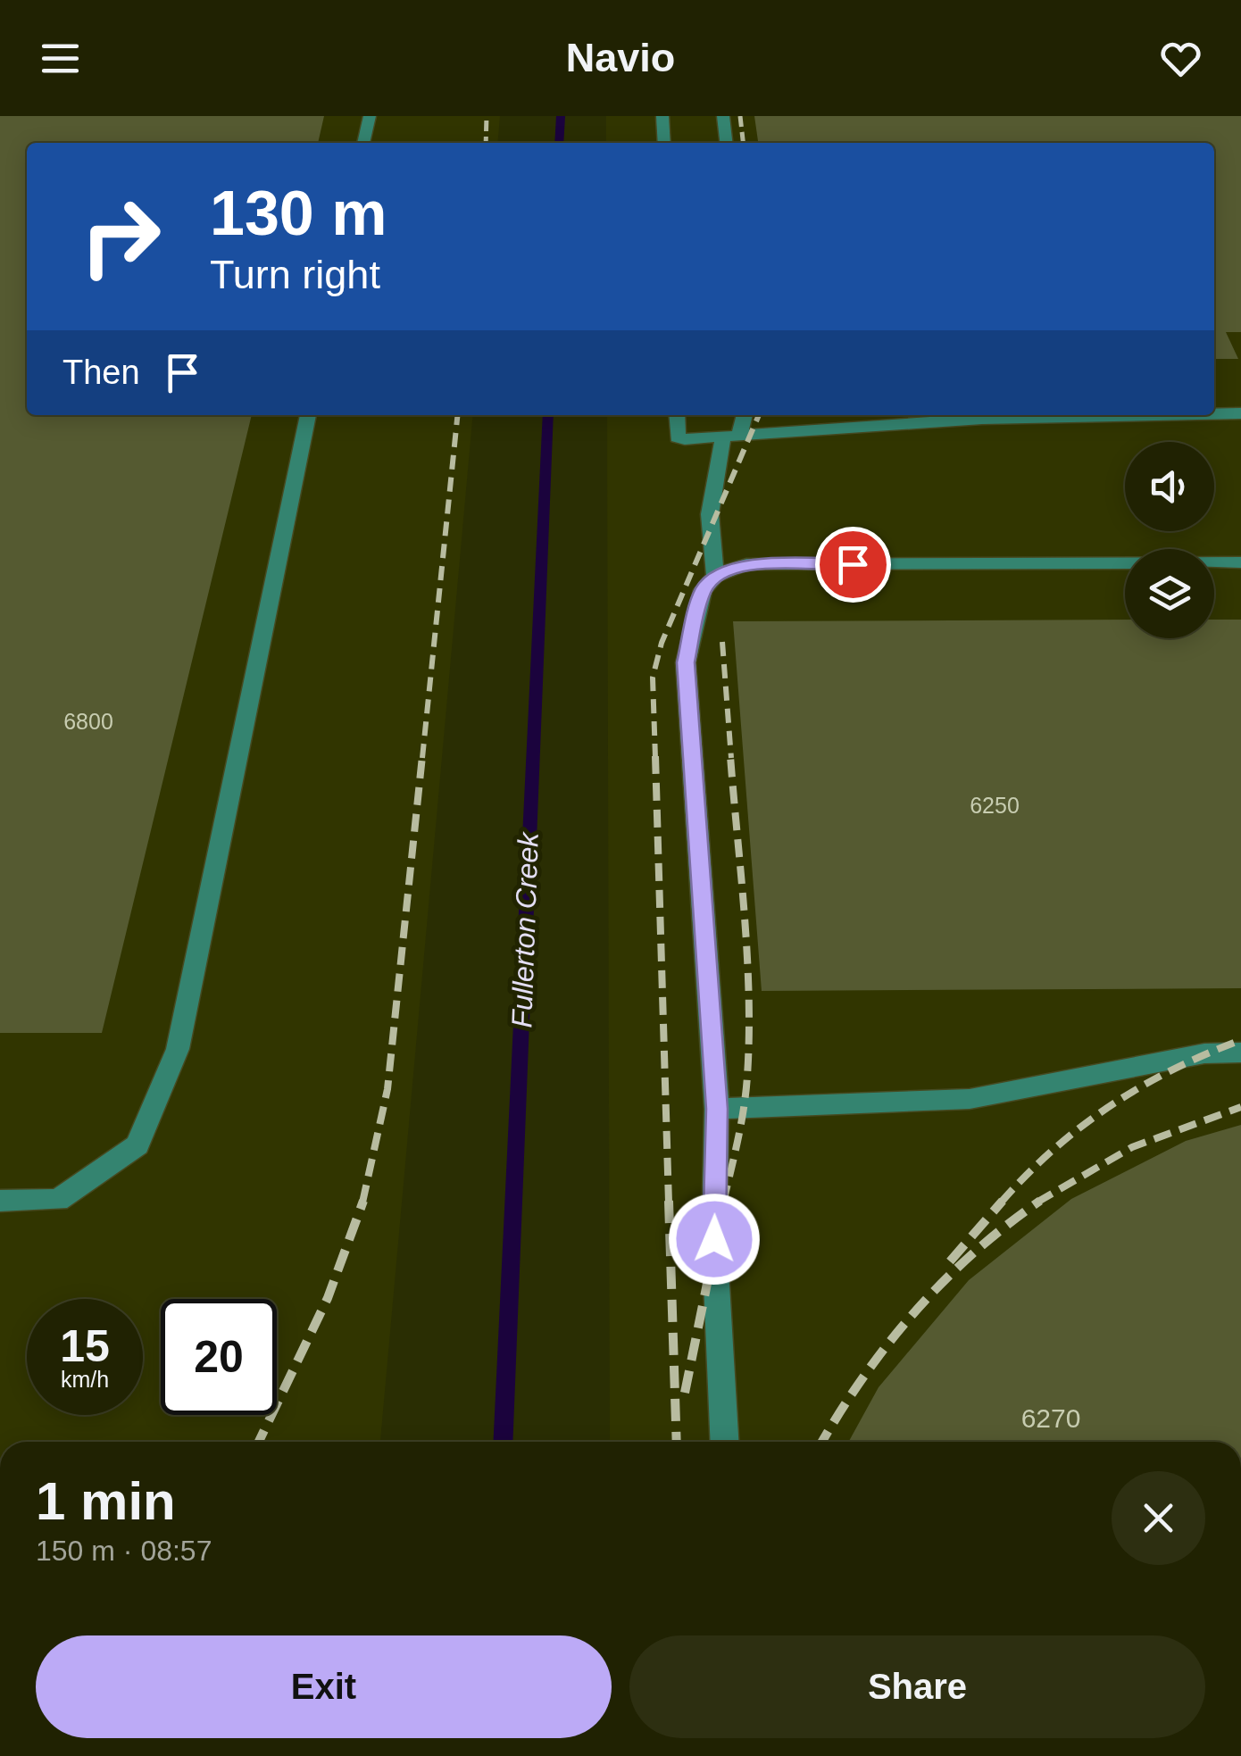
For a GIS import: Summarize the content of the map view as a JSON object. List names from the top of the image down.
{
  "water": ["Fullerton Creek"],
  "house_numbers": ["6800", "6250", "6270"],
  "page": {
    "header": "Navio",
    "turn": ["130 m", "Turn right"],
    "then": "Then",
    "speed": "15 km/h",
    "limit": "20",
    "heading": ["1 min", "150 m · 08:57"],
    "buttons": ["Exit", "Share"]
  }
}
